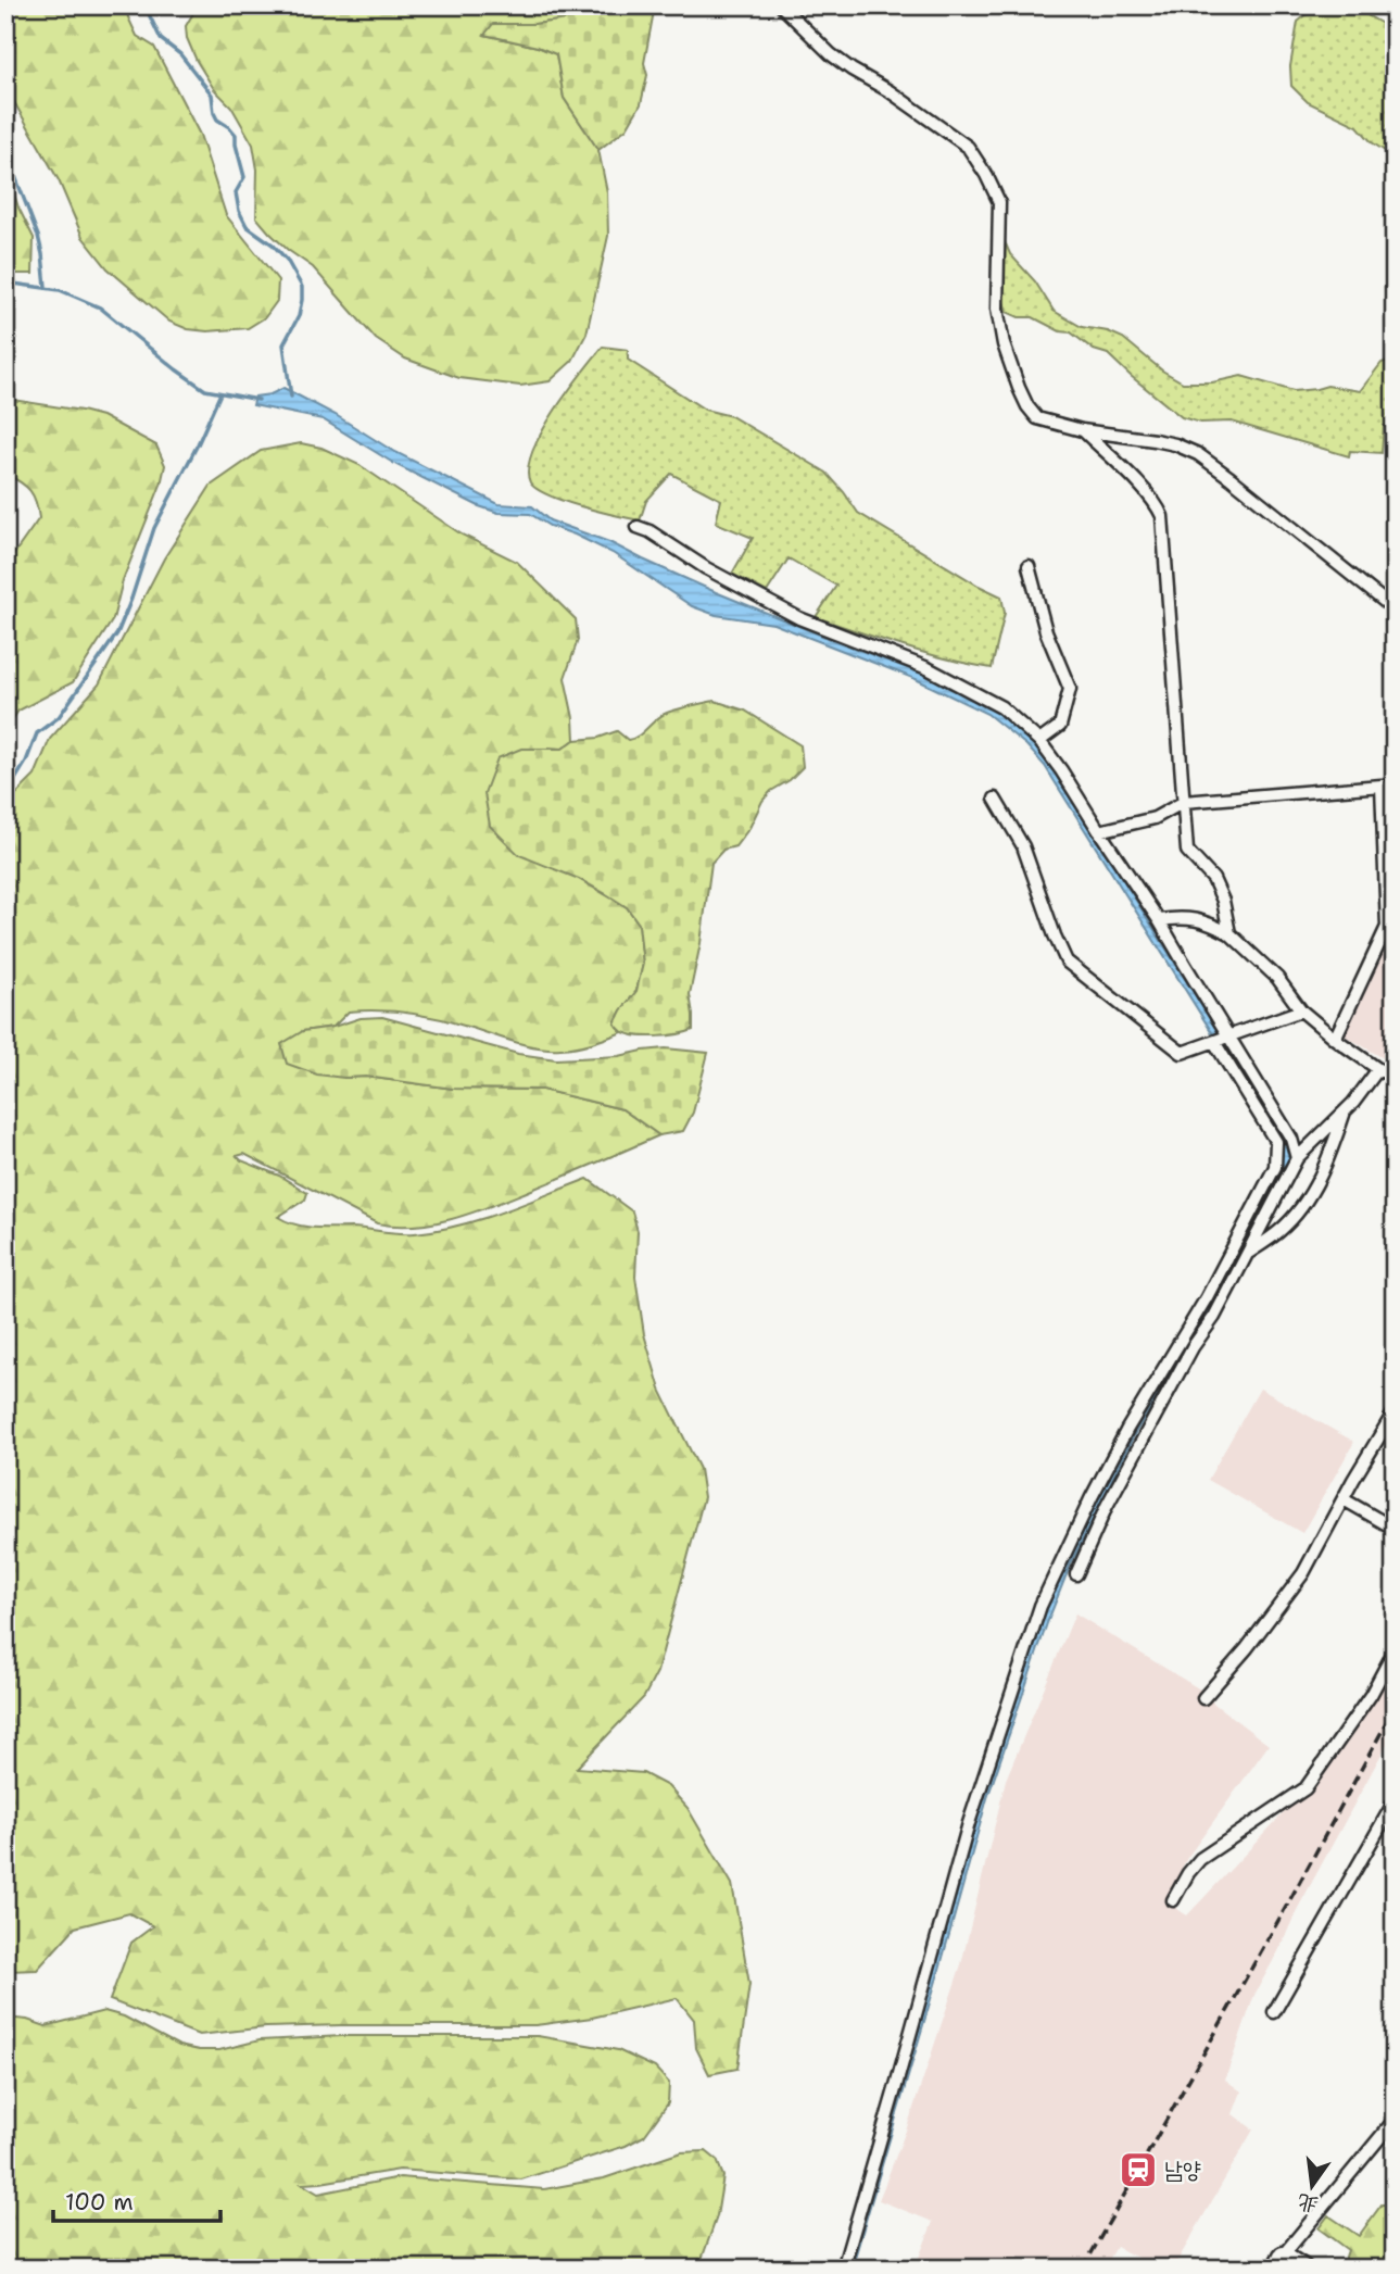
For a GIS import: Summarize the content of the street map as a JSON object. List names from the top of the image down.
{
  "places": {
    "station": ["남양"]
  },
  "scale_bar": "100 m",
  "north": "bottom"
}
